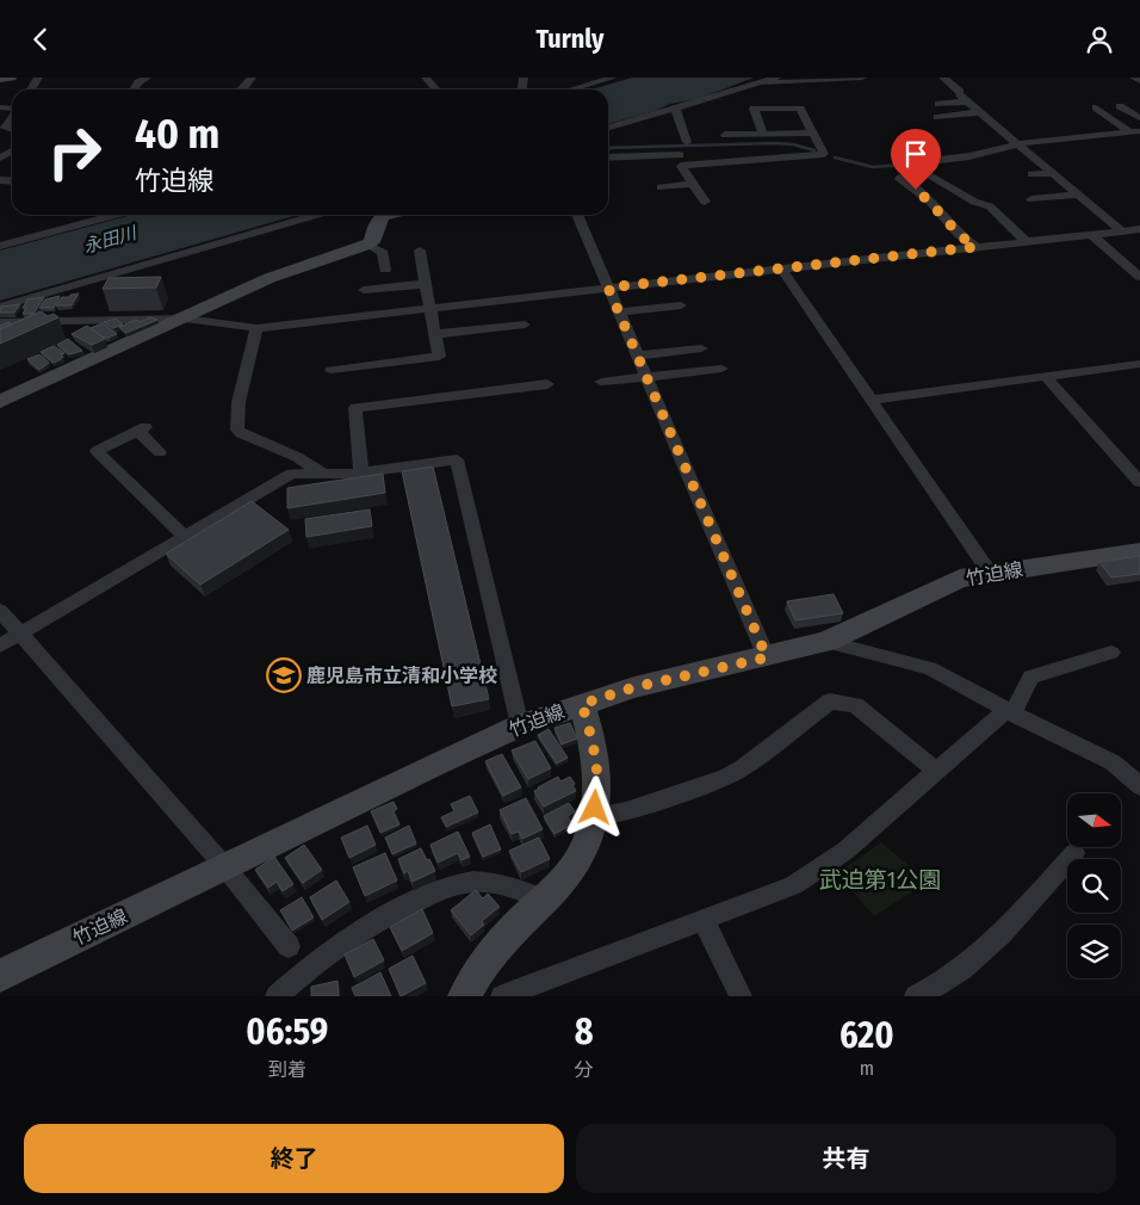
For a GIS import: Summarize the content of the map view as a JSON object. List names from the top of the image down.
{
  "streets": {
    "street": ["竹迫線"]
  },
  "water": ["永田川"],
  "parks": ["武迫第1公園"],
  "places": {
    "school or university": ["鹿児島市立清和小学校"]
  },
  "north": "right",
  "page": {
    "header": "Turnly",
    "turn": ["40 m", "竹迫線"],
    "eta": [
      "06:59",
      "到着",
      "8",
      "分",
      "620",
      "m"
    ],
    "buttons": ["終了", "共有"]
  }
}
